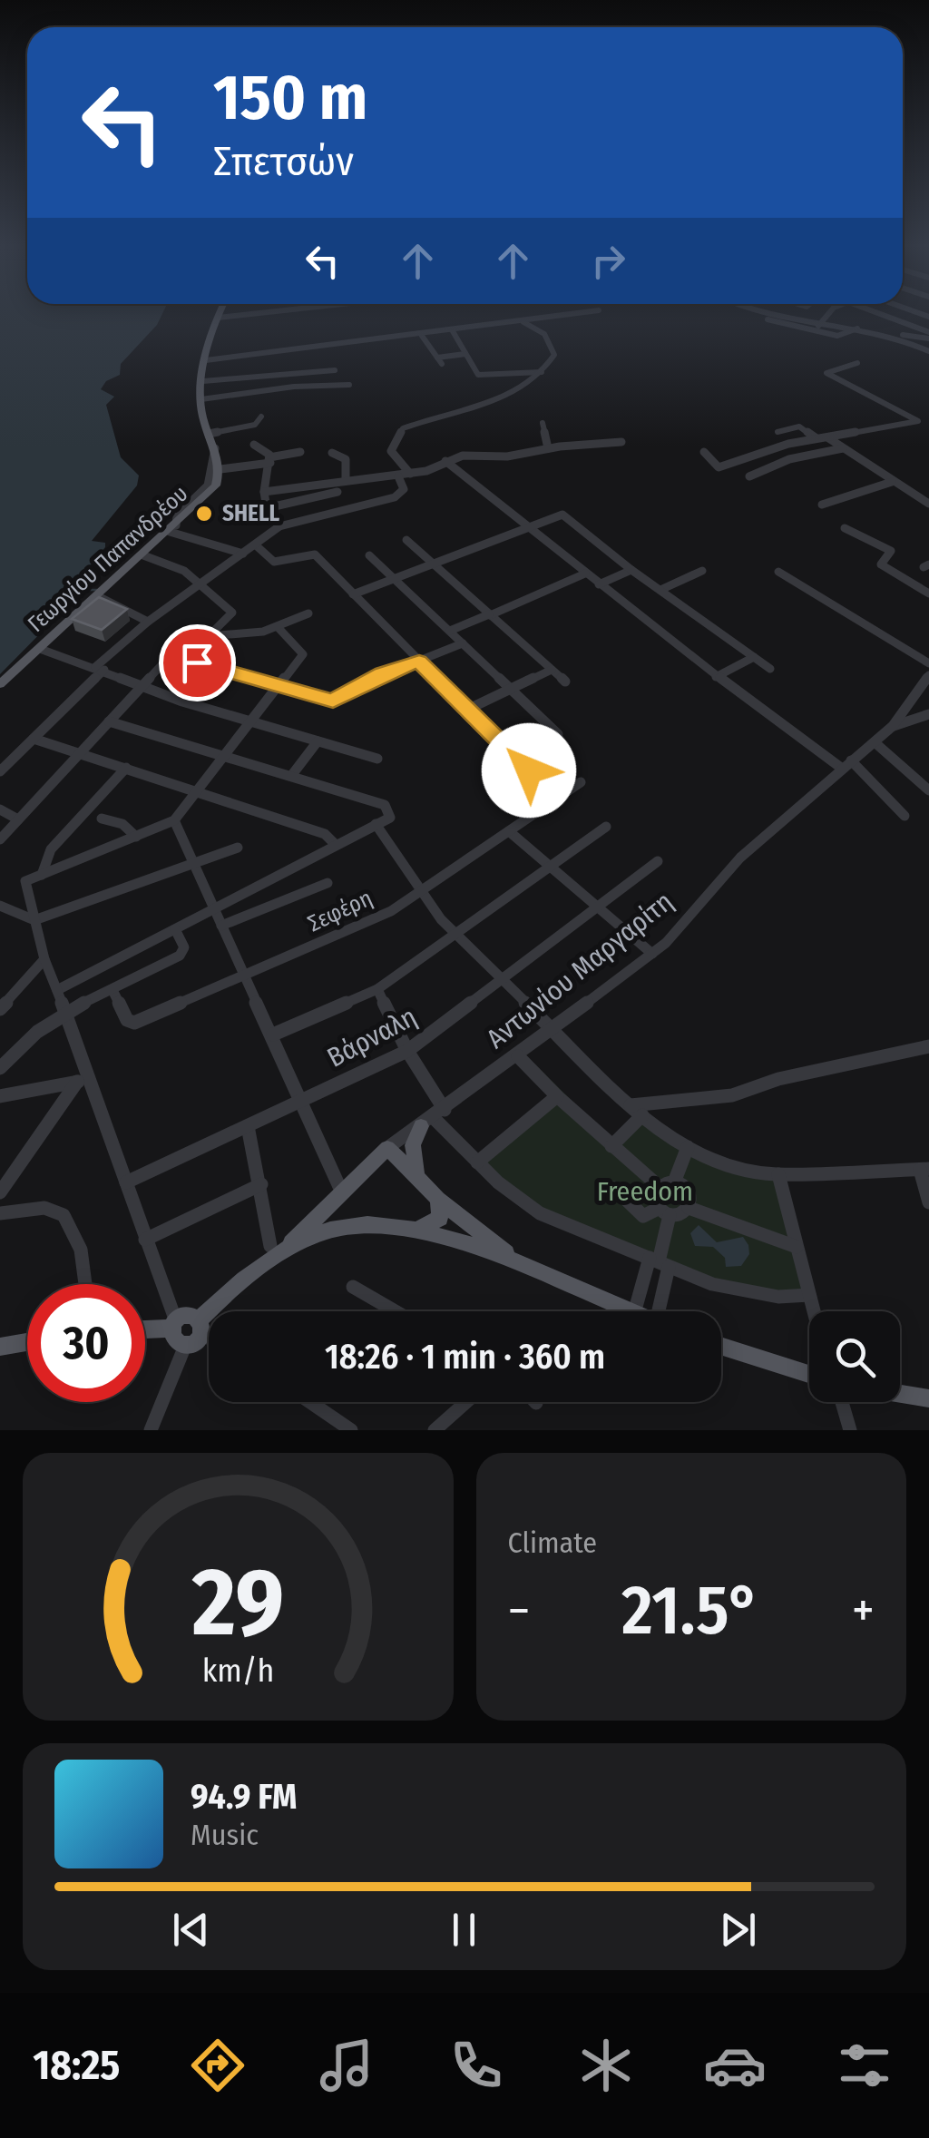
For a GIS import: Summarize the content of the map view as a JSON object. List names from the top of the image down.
{
  "streets": {
    "main road": ["Γεωργίου Παπανδρέου", "Αντωνίου Μαργαρίτη"],
    "street": ["Σεφέρη", "Βάρναλη"]
  },
  "parks": ["Freedom"],
  "places": ["SHELL"],
  "page": {
    "turn": ["150 m", "Σπετσών"],
    "limit": "30",
    "trip": "18:26 · 1 min · 360 m",
    "tile": "Climate",
    "heat": ["−", "21.5°", "+"],
    "song": ["94.9 FM", "Music"],
    "tabs": "18:25",
    "gauge": ["29", "km/h"]
  }
}
